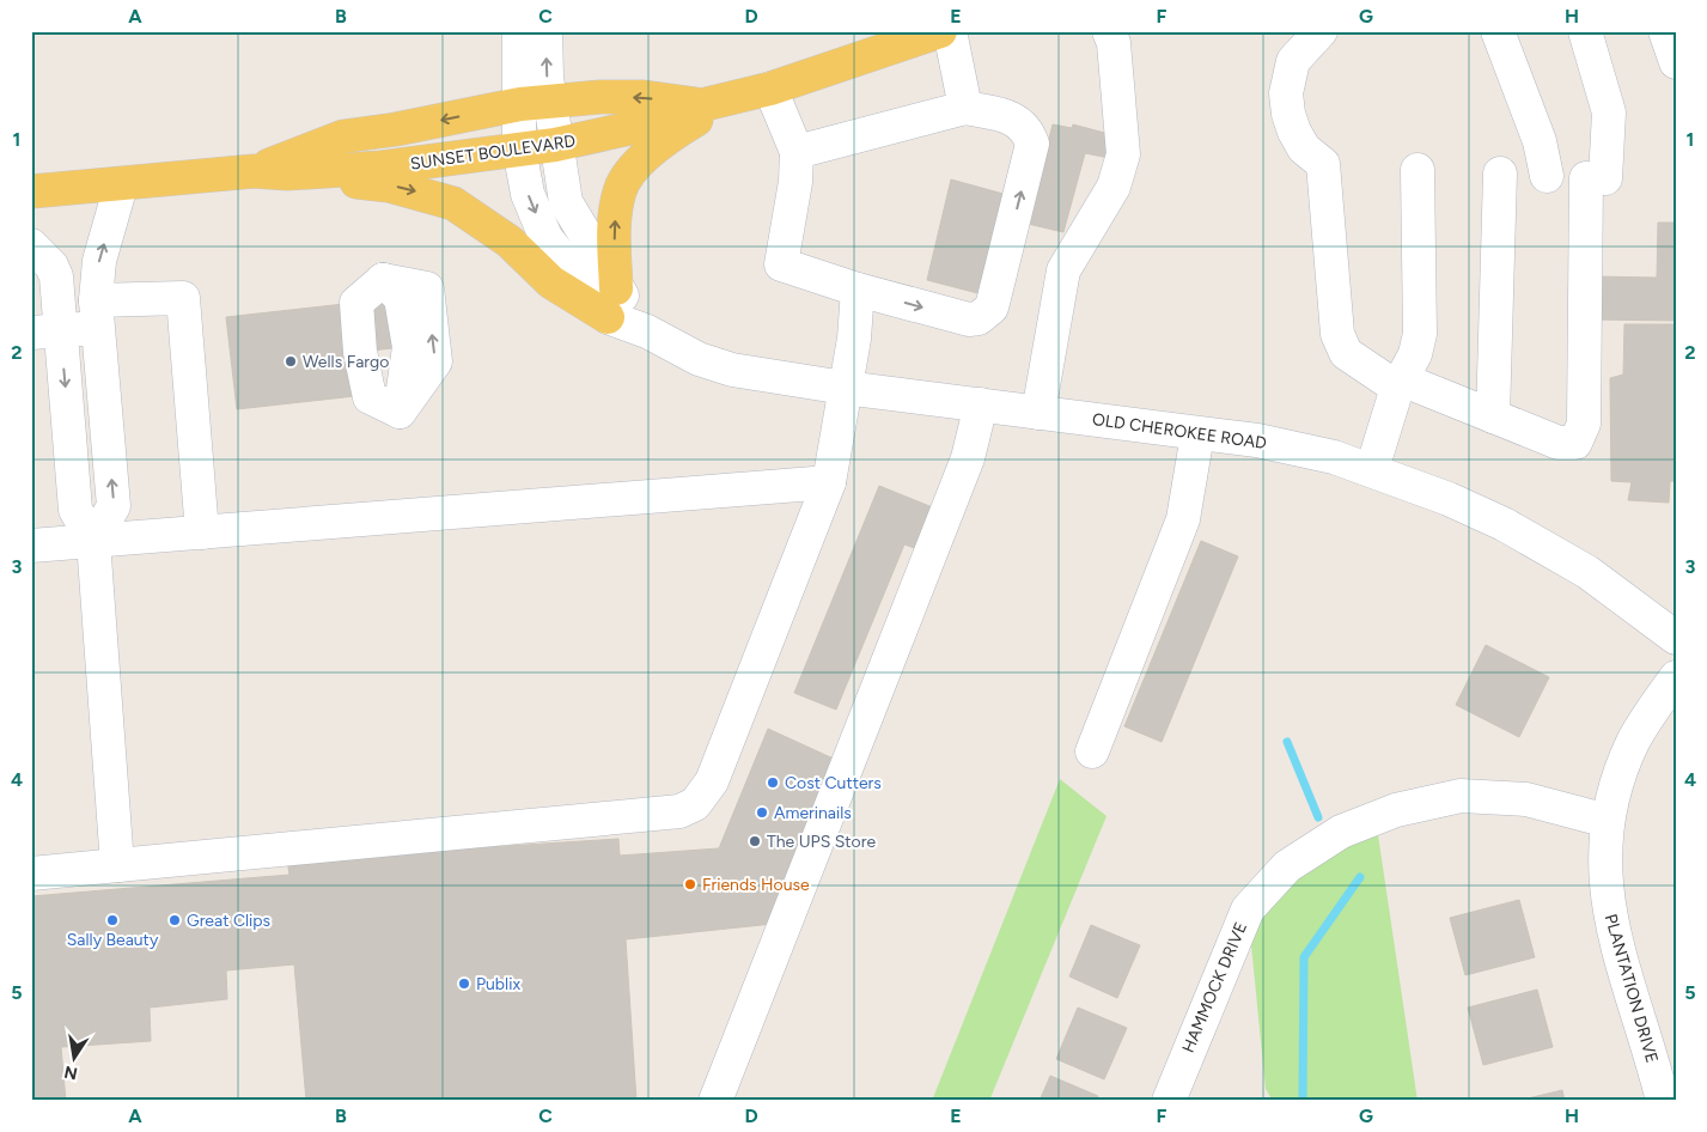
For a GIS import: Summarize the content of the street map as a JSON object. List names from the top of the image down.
{
  "streets": {
    "main road": ["SUNSET BOULEVARD"],
    "street": ["OLD CHEROKEE ROAD", "HAMMOCK DRIVE", "PLANTATION DRIVE"]
  },
  "crossings": [
    ["SUNSET BOULEVARD", "OLD CHEROKEE ROAD"],
    ["HAMMOCK DRIVE", "PLANTATION DRIVE"]
  ],
  "places": [
    "Wells Fargo",
    "Cost Cutters",
    "Amerinails",
    "The UPS Store",
    "Friends House",
    "Sally Beauty",
    "Great Clips",
    "Publix"
  ],
  "north": "bottom",
  "grid": {
    "columns": [
      "A",
      "B",
      "C",
      "D",
      "E",
      "F",
      "G",
      "H"
    ],
    "rows": [
      "1",
      "2",
      "3",
      "4",
      "5"
    ]
  }
}
